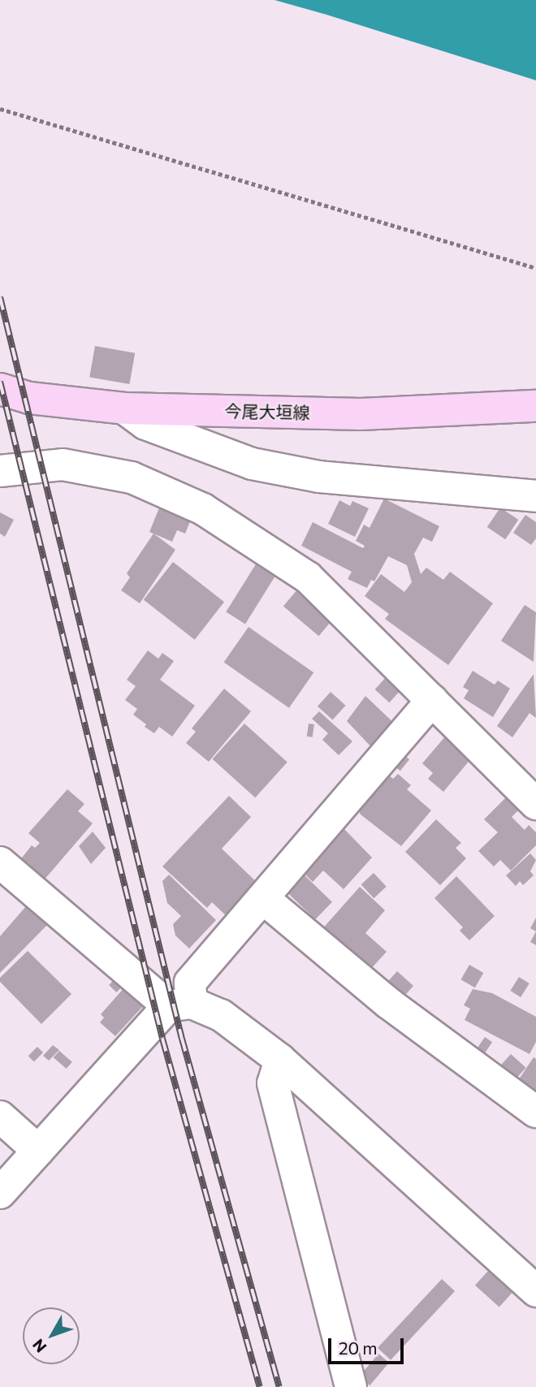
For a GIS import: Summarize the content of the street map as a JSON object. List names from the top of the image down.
{
  "streets": {
    "main road": ["今尾大垣線"]
  },
  "scale_bar": "20 m",
  "north": "bottom left"
}
